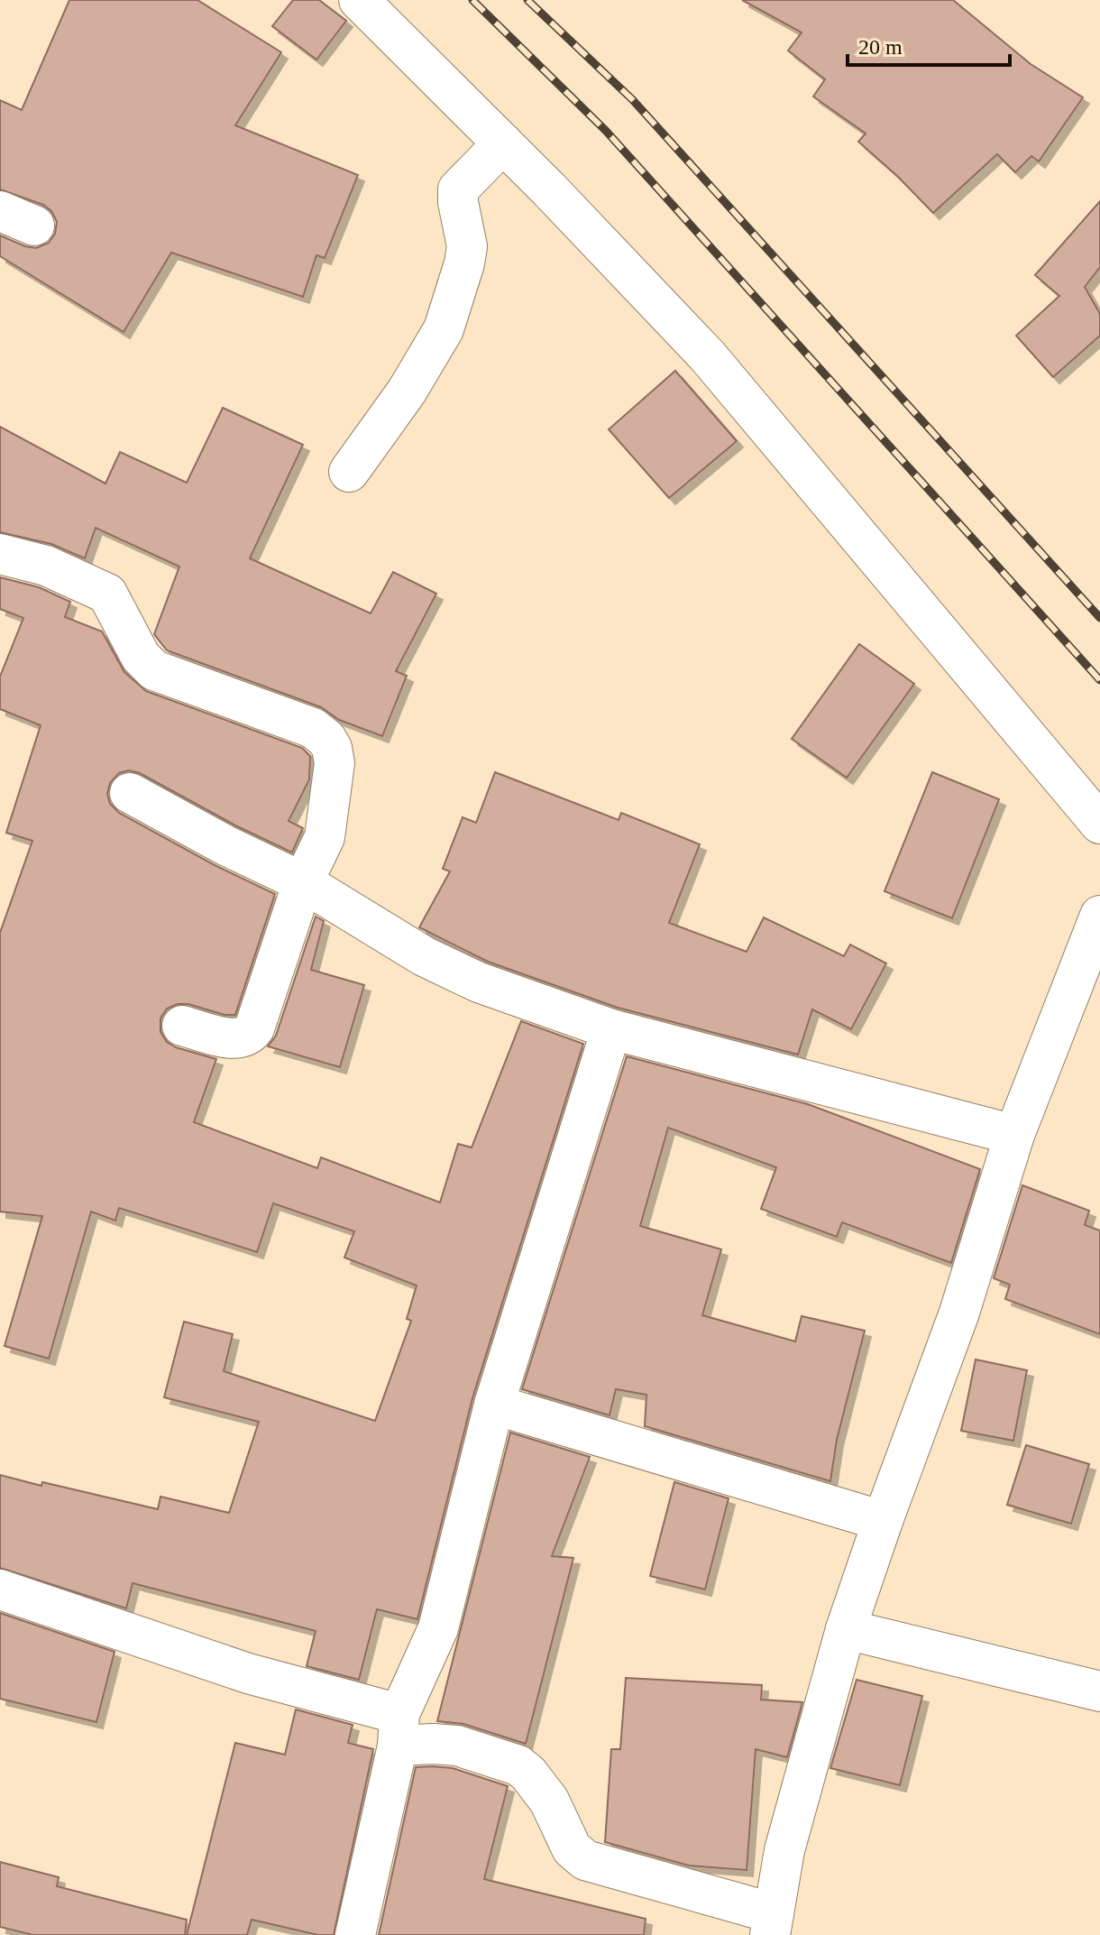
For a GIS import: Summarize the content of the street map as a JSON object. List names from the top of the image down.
{
  "scale_bar": "20 m"
}
